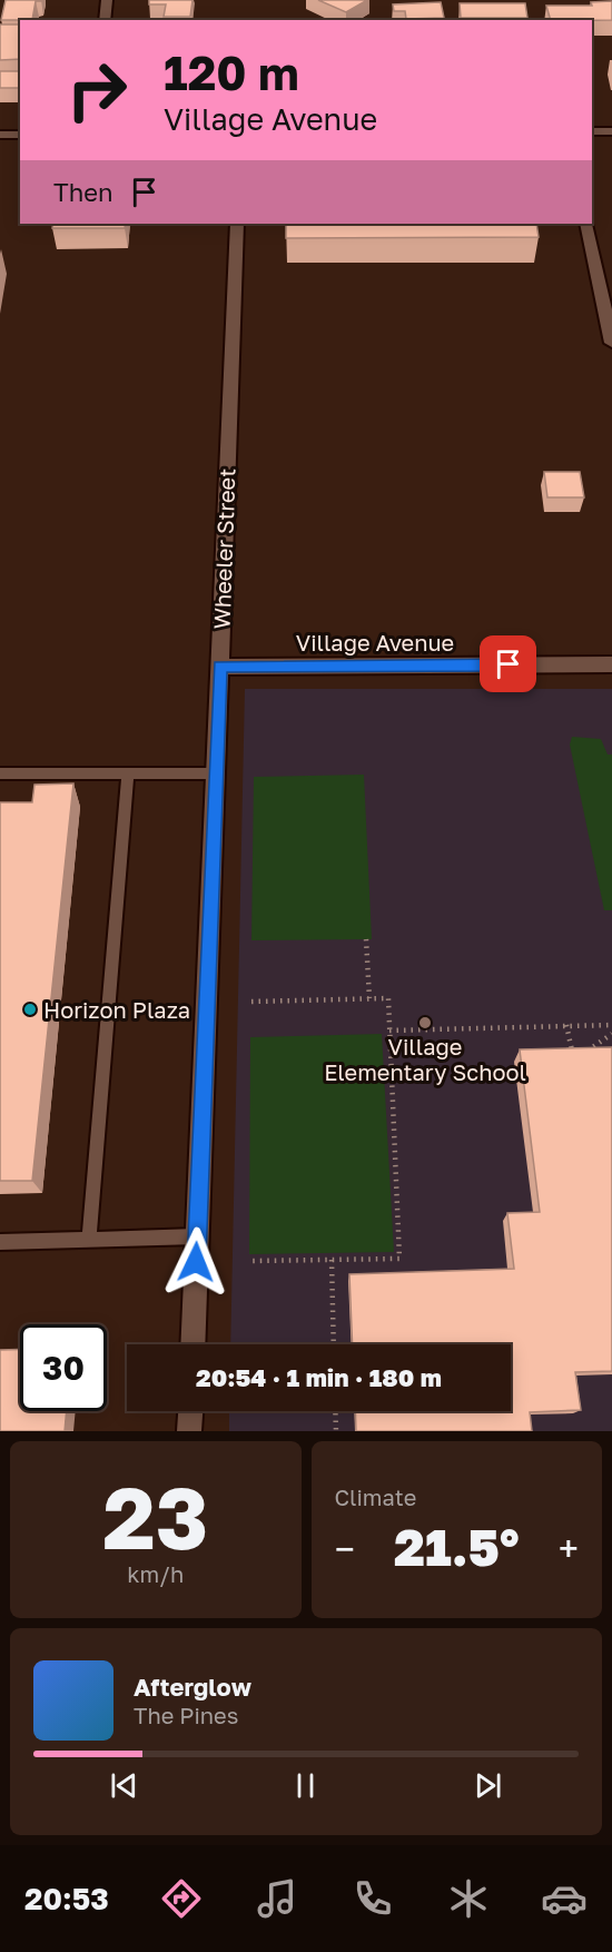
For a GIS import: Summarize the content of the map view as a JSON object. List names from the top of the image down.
{
  "streets": {
    "street": ["Wheeler Street", "Village Avenue"]
  },
  "crossings": [
    ["Wheeler Street", "Village Avenue"]
  ],
  "places": ["Horizon Plaza", "Village Elementary School"],
  "page": {
    "turn": ["120 m", "Village Avenue"],
    "then": "Then",
    "limit": "30",
    "trip": "20:54 · 1 min · 180 m",
    "tile": [
      ["23", "km/h"],
      "Climate"
    ],
    "heat": ["−", "21.5°", "+"],
    "song": ["Afterglow", "The Pines"],
    "tabs": "20:53"
  }
}
